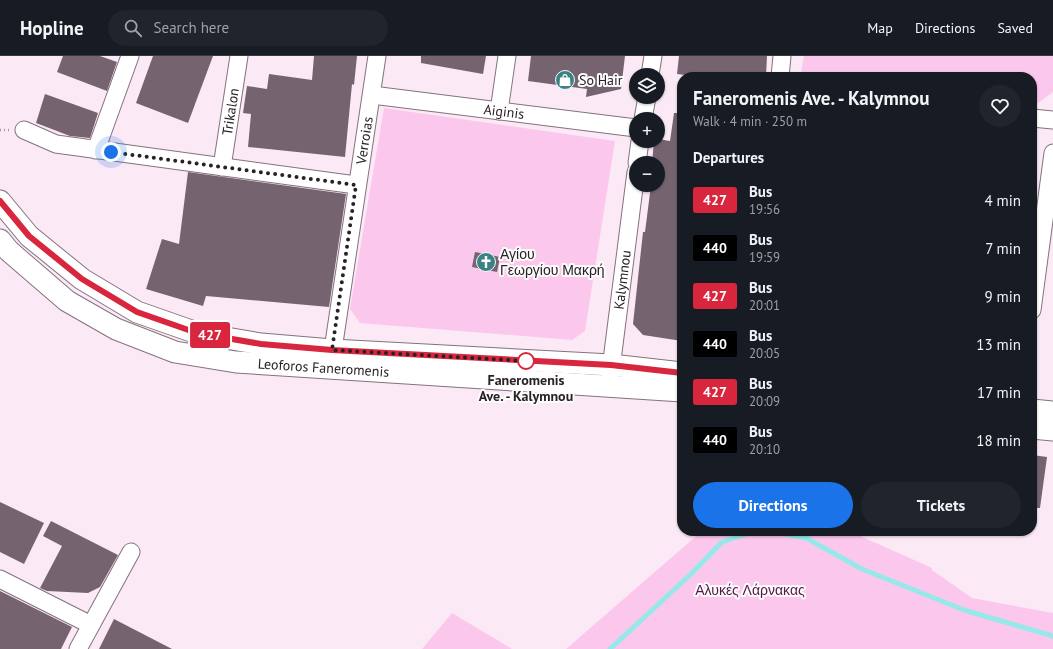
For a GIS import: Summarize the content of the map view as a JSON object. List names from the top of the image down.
{
  "streets": {
    "main road": ["Leoforos Faneromenis"],
    "street": [
      "Trikalon",
      "Aiginis",
      "Verroias",
      "Kalymnou"
    ]
  },
  "crossings": [
    ["Aiginis", "Verroias"],
    ["Verroias", "Leoforos Faneromenis"],
    ["Kalymnou", "Leoforos Faneromenis"]
  ],
  "parks": ["Αλυκές Λάρνακας"],
  "places": {
    "shop": ["So Hair"],
    "church": ["Αγίου Γεωργίου Μακρή"],
    "other": ["Faneromenis Ave. - Kalymnou"]
  },
  "lines": ["bus line 427"],
  "page": {
    "header": "Hopline",
    "search": "Search here",
    "nav": ["Map", "Directions", "Saved"],
    "on_map": "427",
    "map_buttons": ["+", "−"],
    "heading": [
      ["Faneromenis Ave. - Kalymnou", "Walk · 4 min · 250 m"],
      "Departures"
    ],
    "list": [
      {
        "mark": "427",
        "name": "Bus",
        "note": "19:56",
        "value": "4 min"
      },
      {
        "mark": "440",
        "name": "Bus",
        "note": "19:59",
        "value": "7 min"
      },
      {
        "mark": "427",
        "name": "Bus",
        "note": "20:01",
        "value": "9 min"
      },
      {
        "mark": "440",
        "name": "Bus",
        "note": "20:05",
        "value": "13 min"
      },
      {
        "mark": "427",
        "name": "Bus",
        "note": "20:09",
        "value": "17 min"
      },
      {
        "mark": "440",
        "name": "Bus",
        "note": "20:10",
        "value": "18 min"
      }
    ],
    "buttons": ["Directions", "Tickets"]
  }
}
